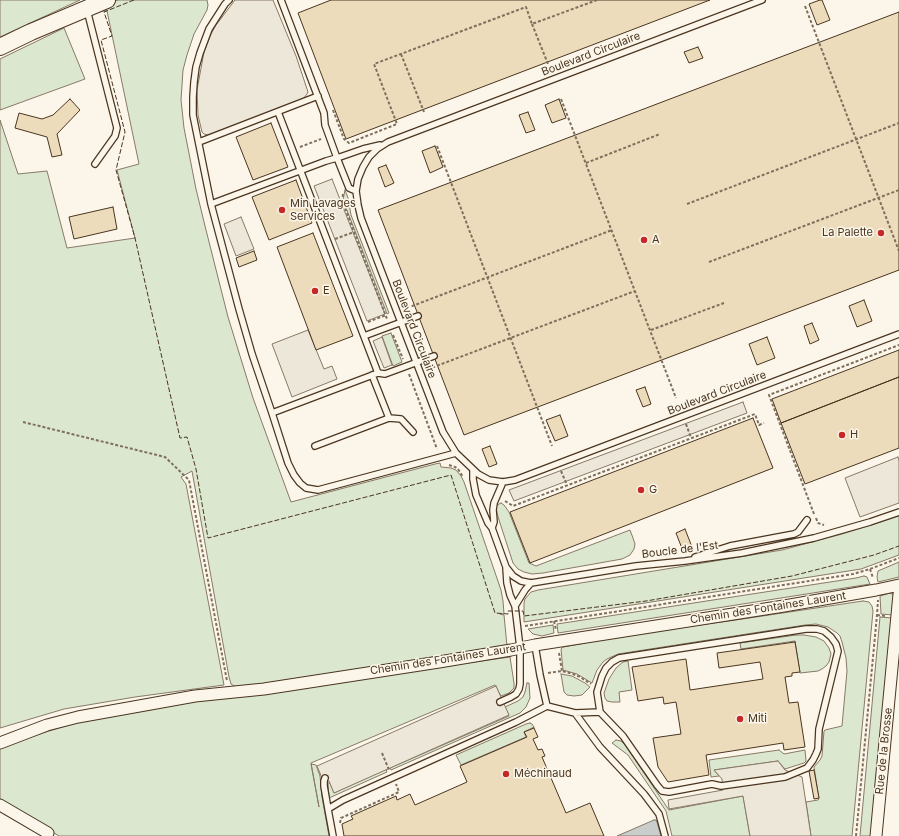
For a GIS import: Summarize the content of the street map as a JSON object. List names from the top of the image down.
{
  "streets": {
    "street": ["Chemin des Fontaines Laurent", "Rue de la Brosse"],
    "lane": ["Boulevard Circulaire", "Boucle de l'Est"]
  },
  "places": [
    "Min Lavages Services",
    "La Palette",
    "A",
    "E",
    "H",
    "G",
    "Miti",
    "Méchinaud"
  ]
}
